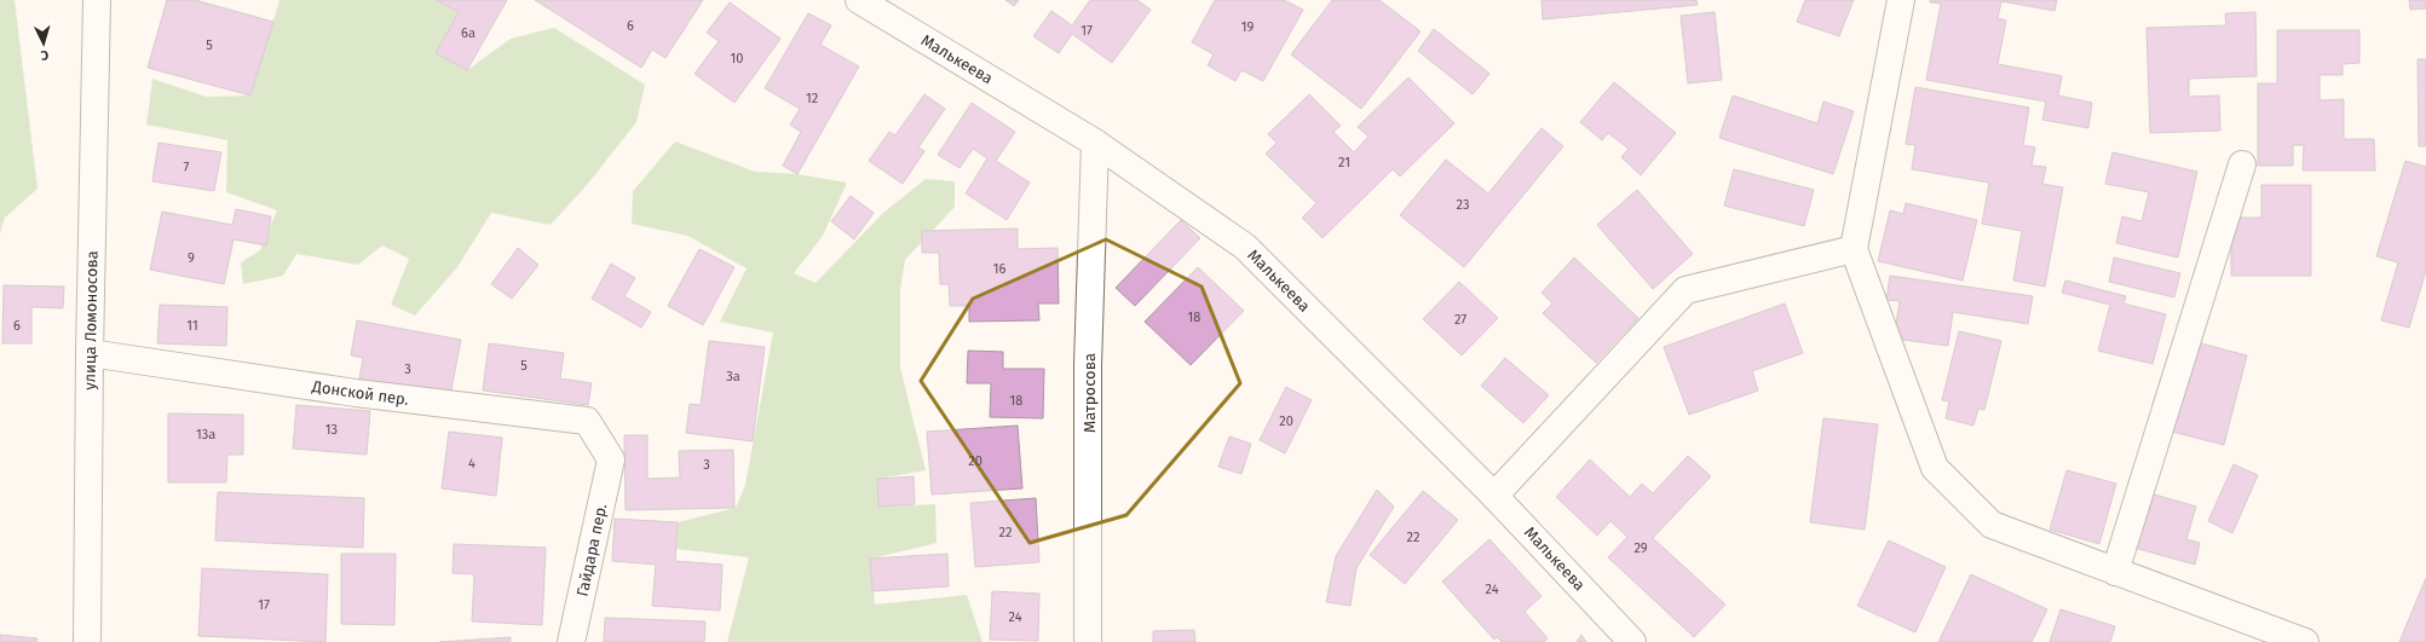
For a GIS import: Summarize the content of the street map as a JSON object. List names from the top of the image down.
{
  "streets": {
    "street": [
      "Малькеева",
      "улица Ломоносова",
      "Донской пер.",
      "Матросова",
      "Гайдара пер."
    ]
  },
  "crossings": [
    ["Малькеева", "Матросова"],
    ["улица Ломоносова", "Донской пер."],
    ["Донской пер.", "Гайдара пер."]
  ],
  "house_numbers": [
    "6",
    "19",
    "17",
    "6а",
    "5",
    "10",
    "12",
    "21",
    "7",
    "23",
    "9",
    "16",
    "18",
    "27",
    "6",
    "11",
    "5",
    "3",
    "3а",
    "18",
    "20",
    "13",
    "13а",
    "20",
    "4",
    "3",
    "22",
    "22",
    "29",
    "24",
    "17",
    "24"
  ],
  "north": "bottom"
}
